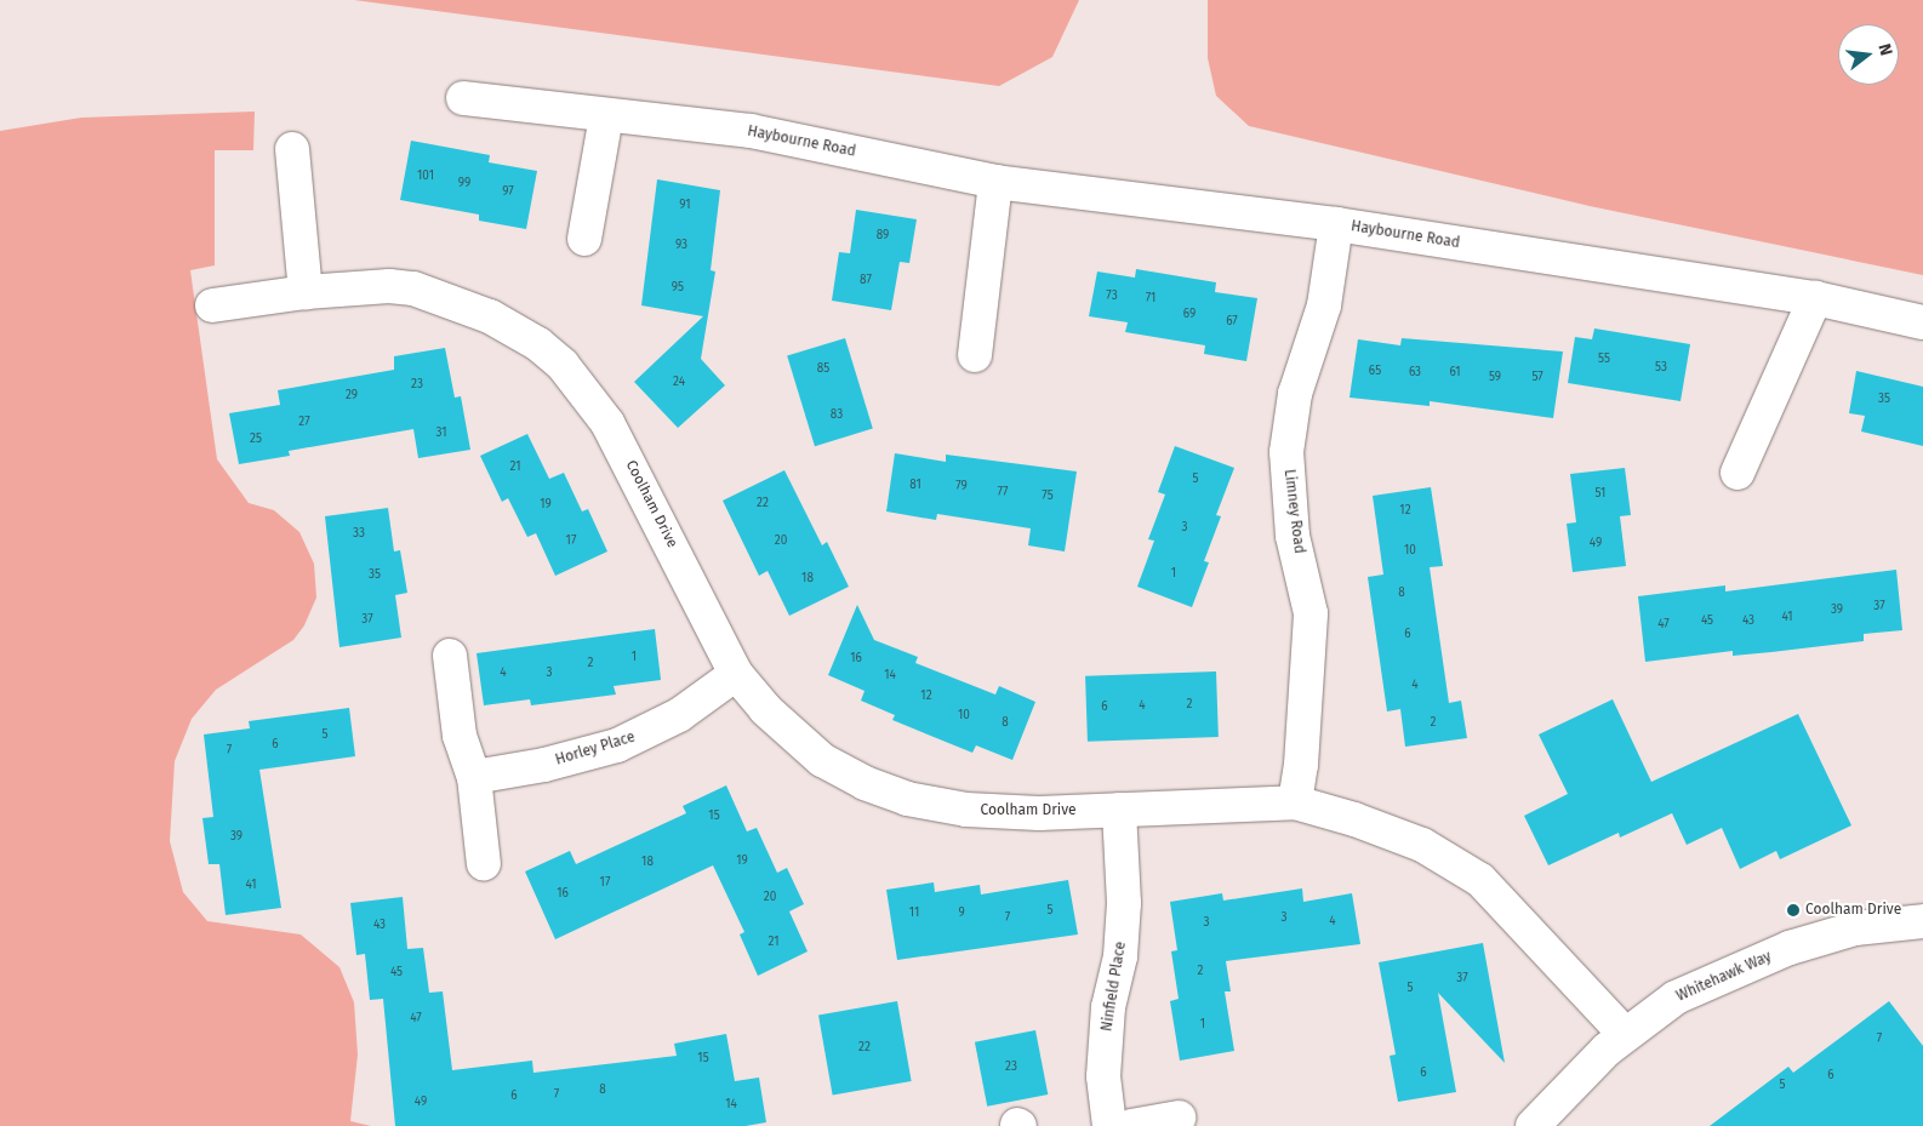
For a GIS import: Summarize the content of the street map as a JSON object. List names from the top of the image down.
{
  "streets": {
    "street": [
      "Haybourne Road",
      "Coolham Drive",
      "Limney Road",
      "Horley Place",
      "Whitehawk Way",
      "Ninfield Place"
    ]
  },
  "crossings": [
    ["Haybourne Road", "Limney Road"],
    ["Coolham Drive", "Limney Road"],
    ["Coolham Drive", "Horley Place"],
    ["Coolham Drive", "Whitehawk Way"],
    ["Coolham Drive", "Ninfield Place"]
  ],
  "places": ["Coolham Drive"],
  "house_numbers": [
    "101",
    "99",
    "97",
    "91",
    "89",
    "93",
    "87",
    "95",
    "73",
    "71",
    "69",
    "67",
    "55",
    "53",
    "85",
    "65",
    "63",
    "61",
    "59",
    "57",
    "24",
    "23",
    "29",
    "35",
    "83",
    "27",
    "31",
    "25",
    "21",
    "5",
    "81",
    "79",
    "77",
    "51",
    "75",
    "22",
    "19",
    "12",
    "3",
    "33",
    "17",
    "20",
    "49",
    "10",
    "1",
    "35",
    "18",
    "8",
    "37",
    "39",
    "41",
    "37",
    "45",
    "43",
    "47",
    "6",
    "1",
    "16",
    "2",
    "4",
    "3",
    "14",
    "4",
    "12",
    "2",
    "4",
    "6",
    "10",
    "8",
    "2",
    "5",
    "6",
    "7",
    "15",
    "39",
    "19",
    "18",
    "17",
    "41",
    "16",
    "20",
    "5",
    "11",
    "9",
    "7",
    "3",
    "4",
    "3",
    "43",
    "21",
    "2",
    "45",
    "37",
    "5",
    "47",
    "1",
    "7",
    "22",
    "15",
    "23",
    "6",
    "6",
    "5",
    "8",
    "7",
    "6",
    "49",
    "14"
  ],
  "north": "right"
}
